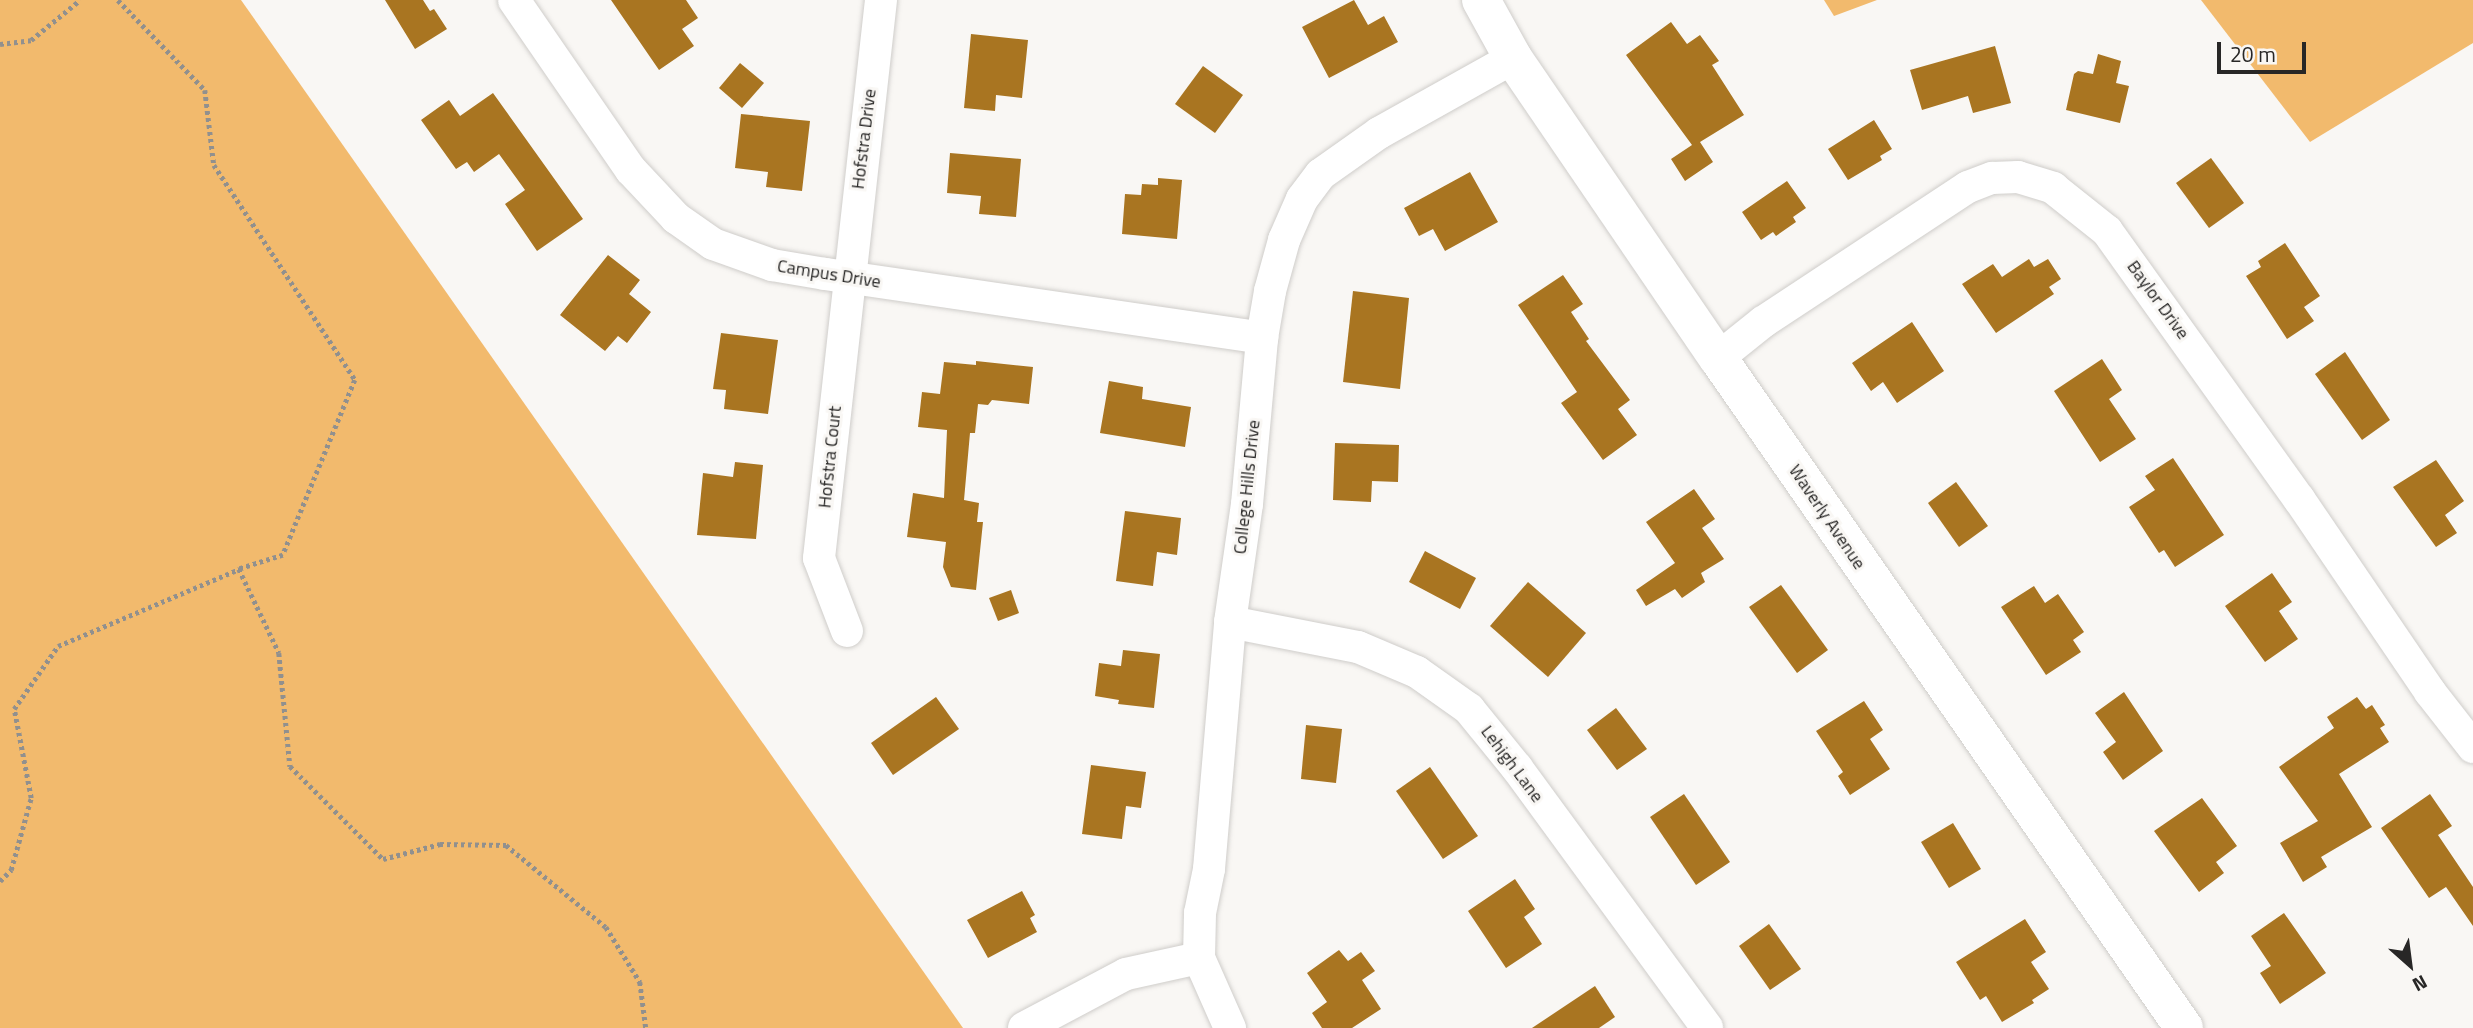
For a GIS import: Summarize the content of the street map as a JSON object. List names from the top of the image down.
{
  "streets": {
    "street": [
      "Hofstra Drive",
      "Campus Drive",
      "Baylor Drive",
      "Hofstra Court",
      "College Hills Drive",
      "Waverly Avenue",
      "Lehigh Lane"
    ]
  },
  "crossings": [
    ["Hofstra Drive", "Campus Drive"],
    ["Hofstra Drive", "Hofstra Court"],
    ["Campus Drive", "Hofstra Court"],
    ["Campus Drive", "College Hills Drive"],
    ["Baylor Drive", "Waverly Avenue"],
    ["College Hills Drive", "Waverly Avenue"],
    ["College Hills Drive", "Lehigh Lane"]
  ],
  "scale_bar": "20 m",
  "north": "bottom right"
}
